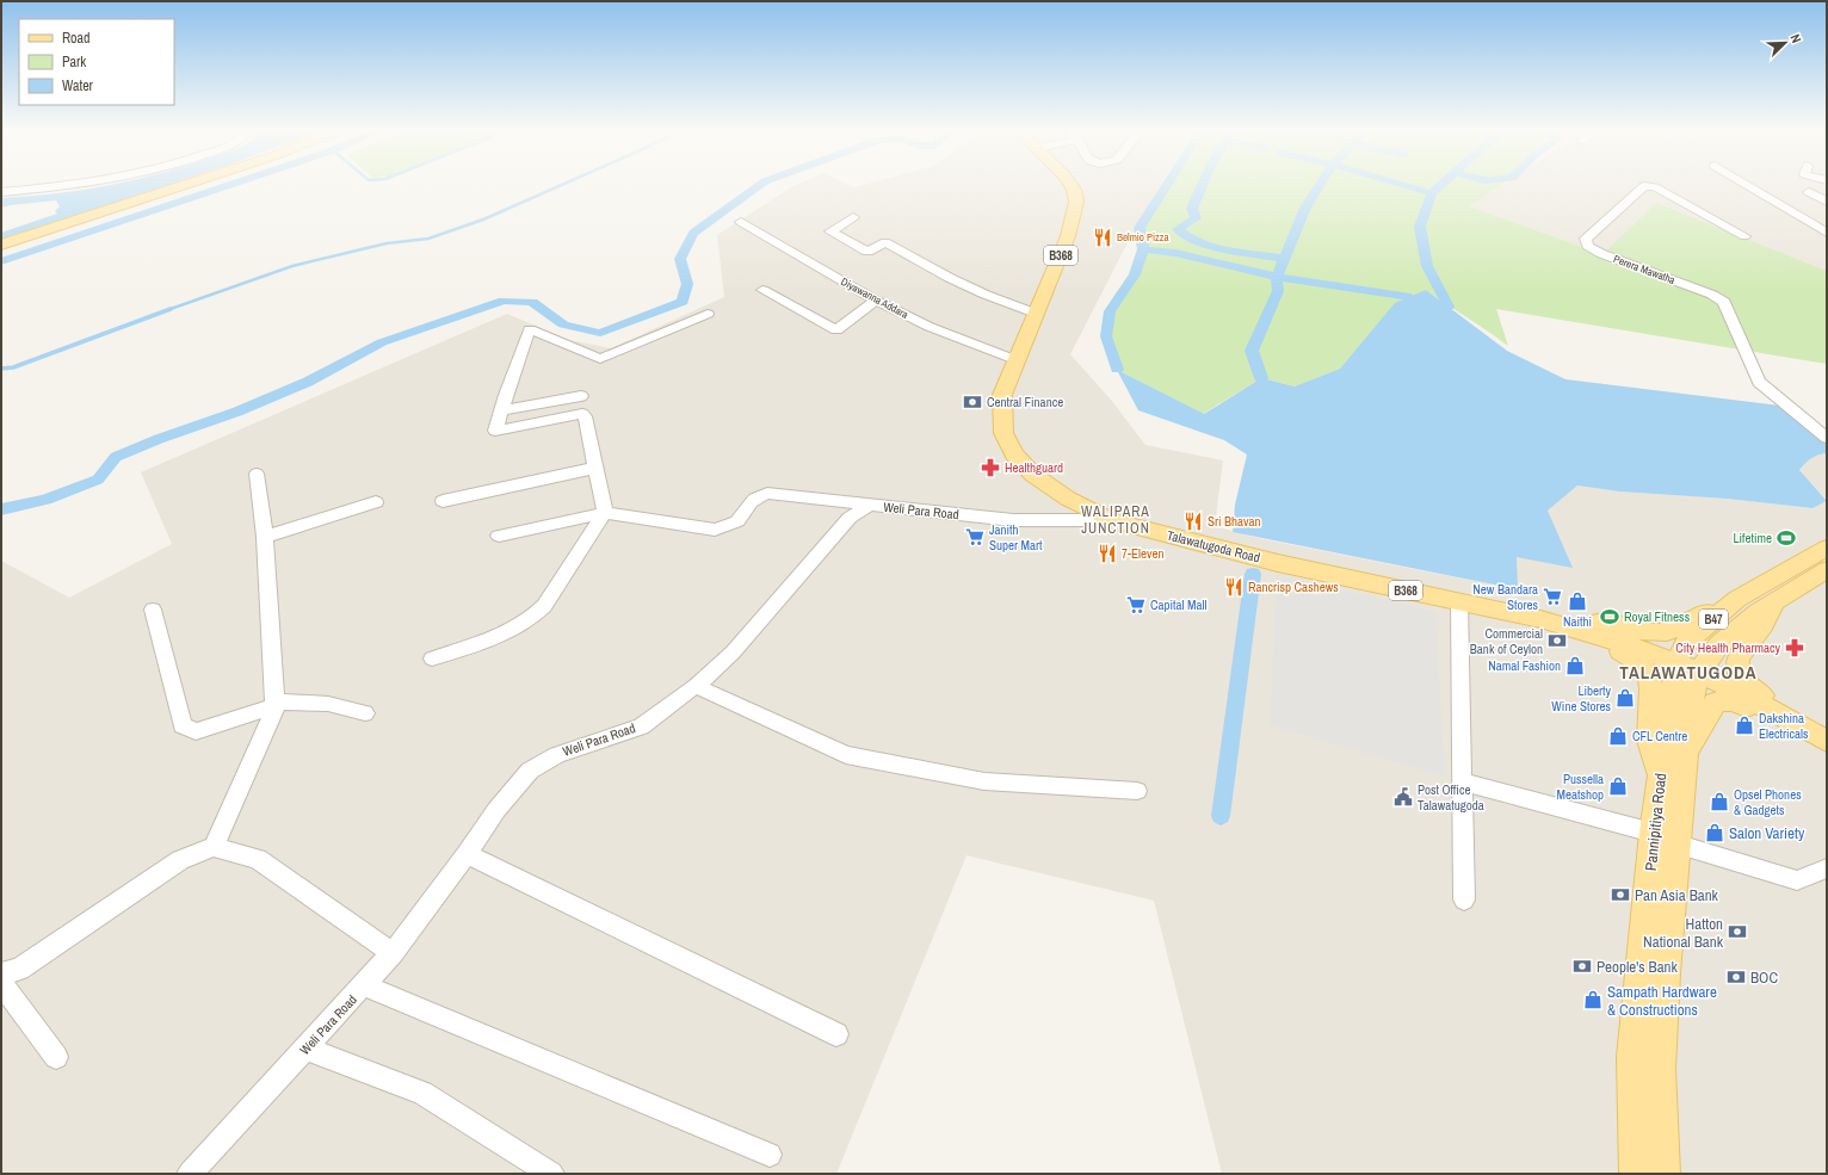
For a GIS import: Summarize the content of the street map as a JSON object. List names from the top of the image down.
{
  "streets": {
    "main road": [
      "B368",
      "Talawatugoda Road",
      "B47",
      "Pannipitiya Road"
    ],
    "street": ["Perera Mawatha", "Diyawanna Addara", "Weli Para Road"]
  },
  "crossings": [
    ["Diyawanna Addara", "Talawatugoda Road"],
    ["Weli Para Road", "Talawatugoda Road"],
    ["Talawatugoda Road", "Pannipitiya Road"]
  ],
  "districts": ["WALIPARA JUNCTION", "TALAWATUGODA"],
  "places": {
    "restaurant": [
      "Belmio Pizza",
      "Sri Bhavan",
      "7-Eleven",
      "Rancrisp Cashews"
    ],
    "bank": [
      "Central Finance",
      "Commercial Bank of Ceylon",
      "Pan Asia Bank",
      "Hatton National Bank",
      "People's Bank",
      "BOC"
    ],
    "pharmacy": ["Healthguard", "City Health Pharmacy"],
    "supermarket": ["Janith Super Mart", "New Bandara Stores", "Capital Mall"],
    "sports": ["Lifetime", "Royal Fitness"],
    "shop": [
      "Naithi",
      "Namal Fashion",
      "Liberty Wine Stores",
      "Dakshina Electricals",
      "CFL Centre",
      "Pussella Meatshop",
      "Opsel Phones & Gadgets",
      "Salon Variety",
      "Sampath Hardware & Constructions"
    ],
    "public building": ["Post Office Talawatugoda"]
  },
  "legend": ["Road", "Park", "Water"],
  "north": "top right"
}
